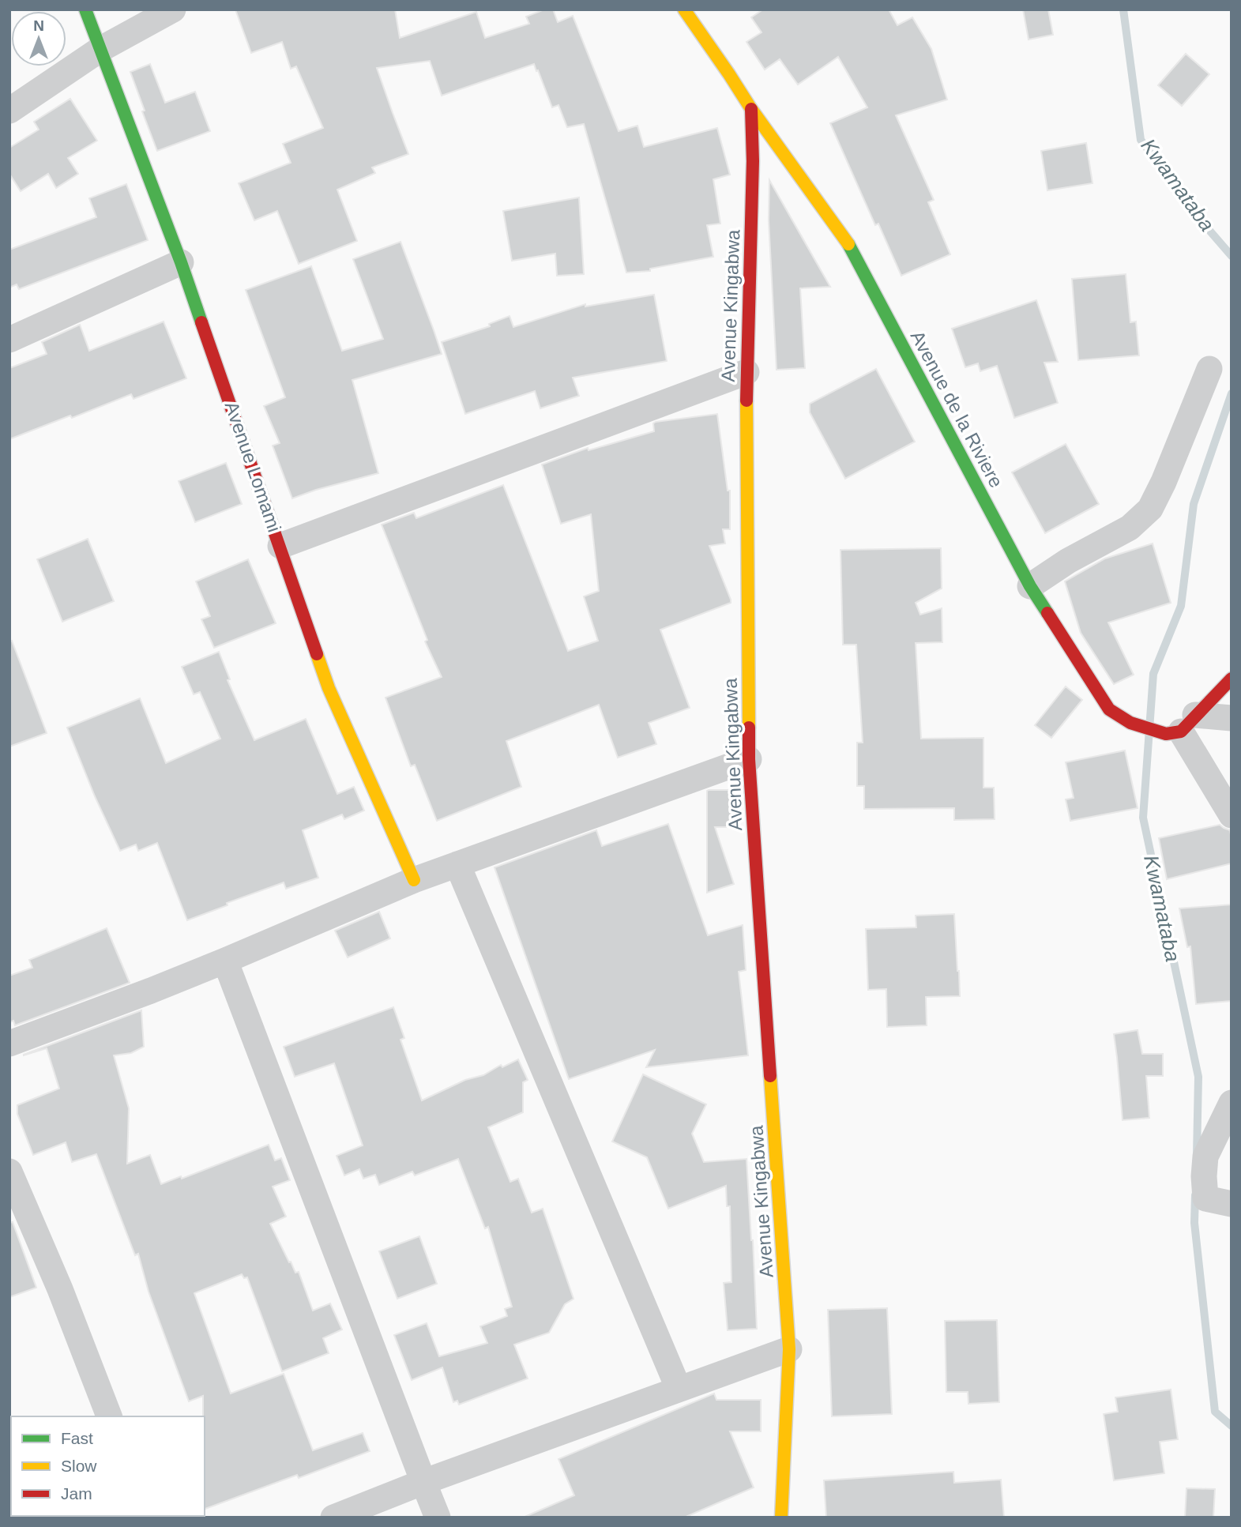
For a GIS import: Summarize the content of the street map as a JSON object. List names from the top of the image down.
{
  "streets": {
    "street": ["Avenue Kingabwa", "Avenue de la Riviere", "Avenue Lomami"]
  },
  "crossings": [
    ["Avenue Kingabwa", "Avenue de la Riviere"]
  ],
  "water": ["Kwamataba"],
  "legend": ["Fast", "Slow", "Jam"],
  "north": "top"
}
